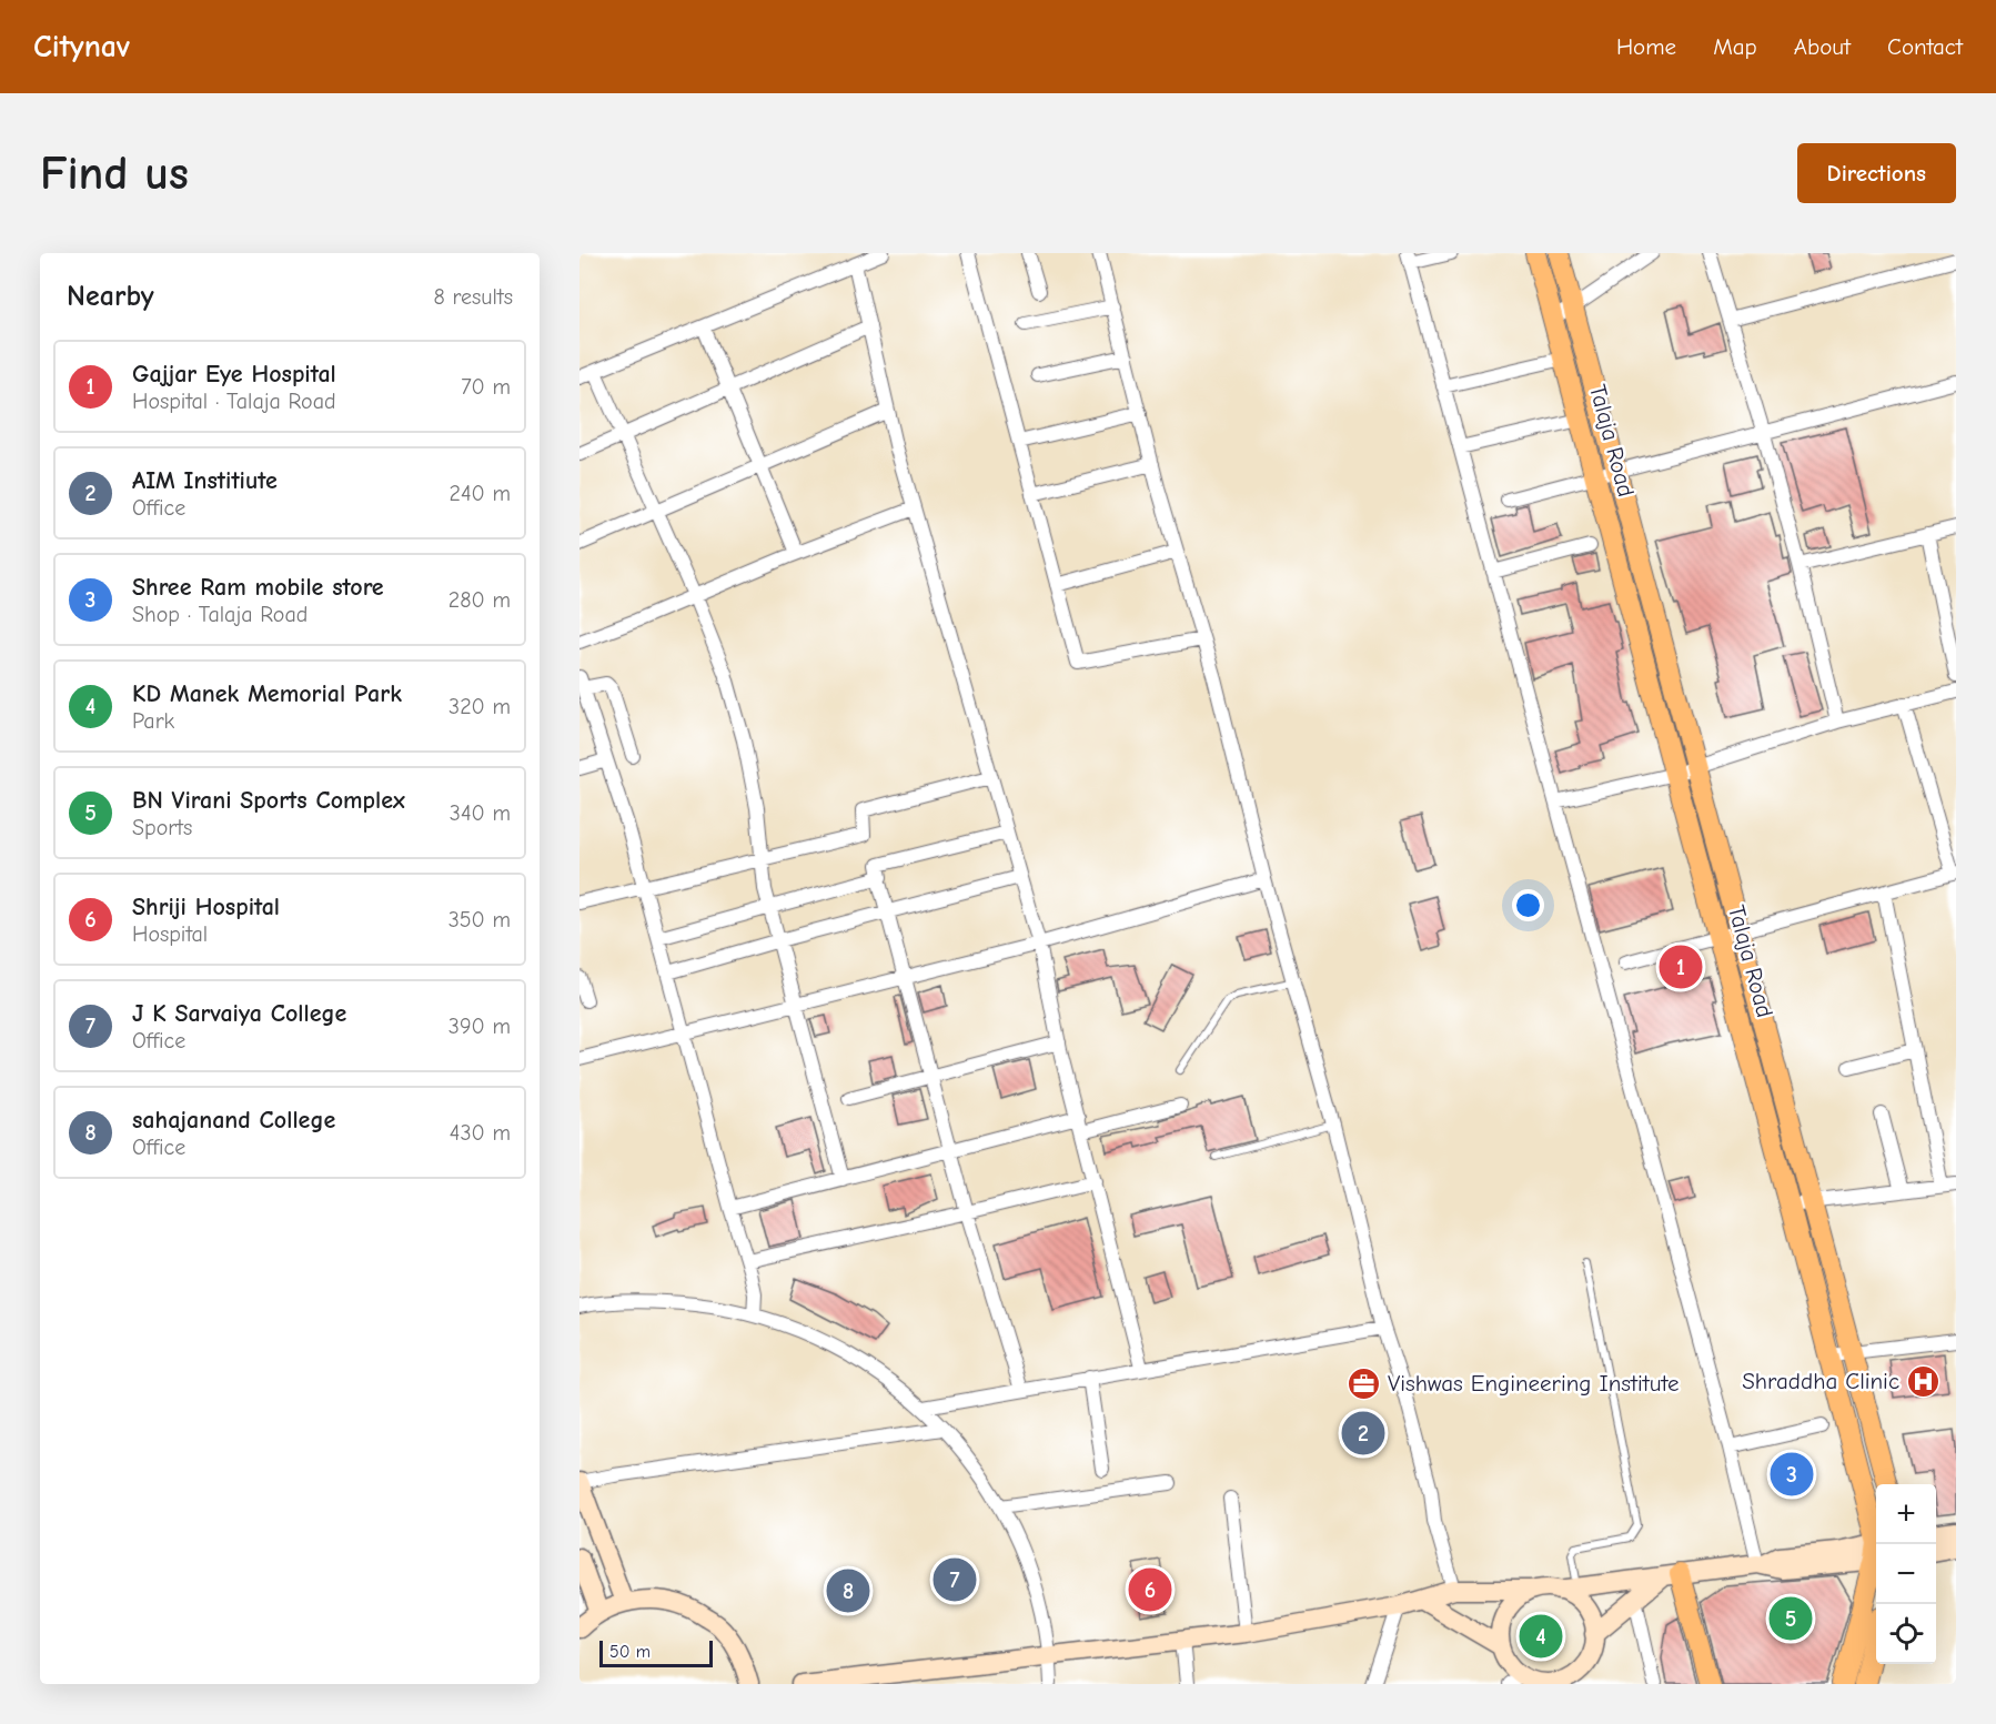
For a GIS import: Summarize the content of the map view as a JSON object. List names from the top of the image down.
{
  "streets": {
    "main road": ["Talaja Road"]
  },
  "places": {
    "hospital": ["Shraddha Clinic"],
    "office": ["Vishwas Engineering Institute"]
  },
  "scale_bar": "50 m",
  "page": {
    "header": "Citynav",
    "nav": [
      "Home",
      "Map",
      "About",
      "Contact"
    ],
    "buttons": "Directions",
    "title": "Find us",
    "heading": ["Nearby", "8 results"],
    "list": [
      {
        "mark": "1",
        "name": "Gajjar Eye Hospital",
        "note": "Hospital · Talaja Road",
        "value": "70 m"
      },
      {
        "mark": "2",
        "name": "AIM Institiute",
        "note": "Office",
        "value": "240 m"
      },
      {
        "mark": "3",
        "name": "Shree Ram mobile store",
        "note": "Shop · Talaja Road",
        "value": "280 m"
      },
      {
        "mark": "4",
        "name": "KD Manek Memorial Park",
        "note": "Park",
        "value": "320 m"
      },
      {
        "mark": "5",
        "name": "BN Virani Sports Complex",
        "note": "Sports",
        "value": "340 m"
      },
      {
        "mark": "6",
        "name": "Shriji Hospital",
        "note": "Hospital",
        "value": "350 m"
      },
      {
        "mark": "7",
        "name": "J K Sarvaiya College",
        "note": "Office",
        "value": "390 m"
      },
      {
        "mark": "8",
        "name": "sahajanand College",
        "note": "Office",
        "value": "430 m"
      }
    ],
    "pins": [
      "1",
      "2",
      "3",
      "7",
      "6",
      "8",
      "5",
      "4"
    ],
    "map_buttons": ["+", "−"],
    "scale": "50 m"
  }
}
